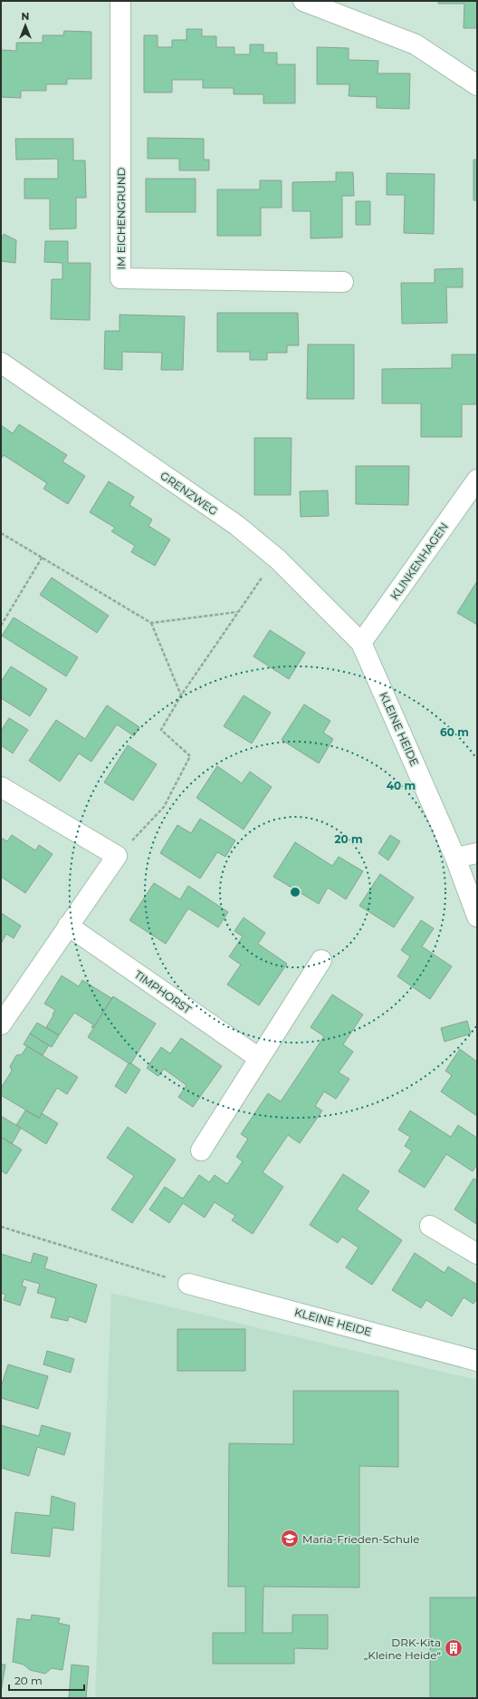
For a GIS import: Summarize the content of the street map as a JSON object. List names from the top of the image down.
{
  "streets": {
    "street": [
      "IM EICHENGRUND",
      "GRENZWEG",
      "KLINKENHAGEN",
      "KLEINE HEIDE",
      "TIMPHORST"
    ]
  },
  "crossings": [
    ["GRENZWEG", "KLINKENHAGEN"],
    ["GRENZWEG", "KLEINE HEIDE"],
    ["KLINKENHAGEN", "KLEINE HEIDE"]
  ],
  "places": {
    "school or university": ["Maria-Frieden-Schule"],
    "building": ["DRK-Kita „Kleine Heide“"]
  },
  "scale_bar": "20 m",
  "north": "top",
  "rings": ["60 m", "40 m", "20 m"]
}
